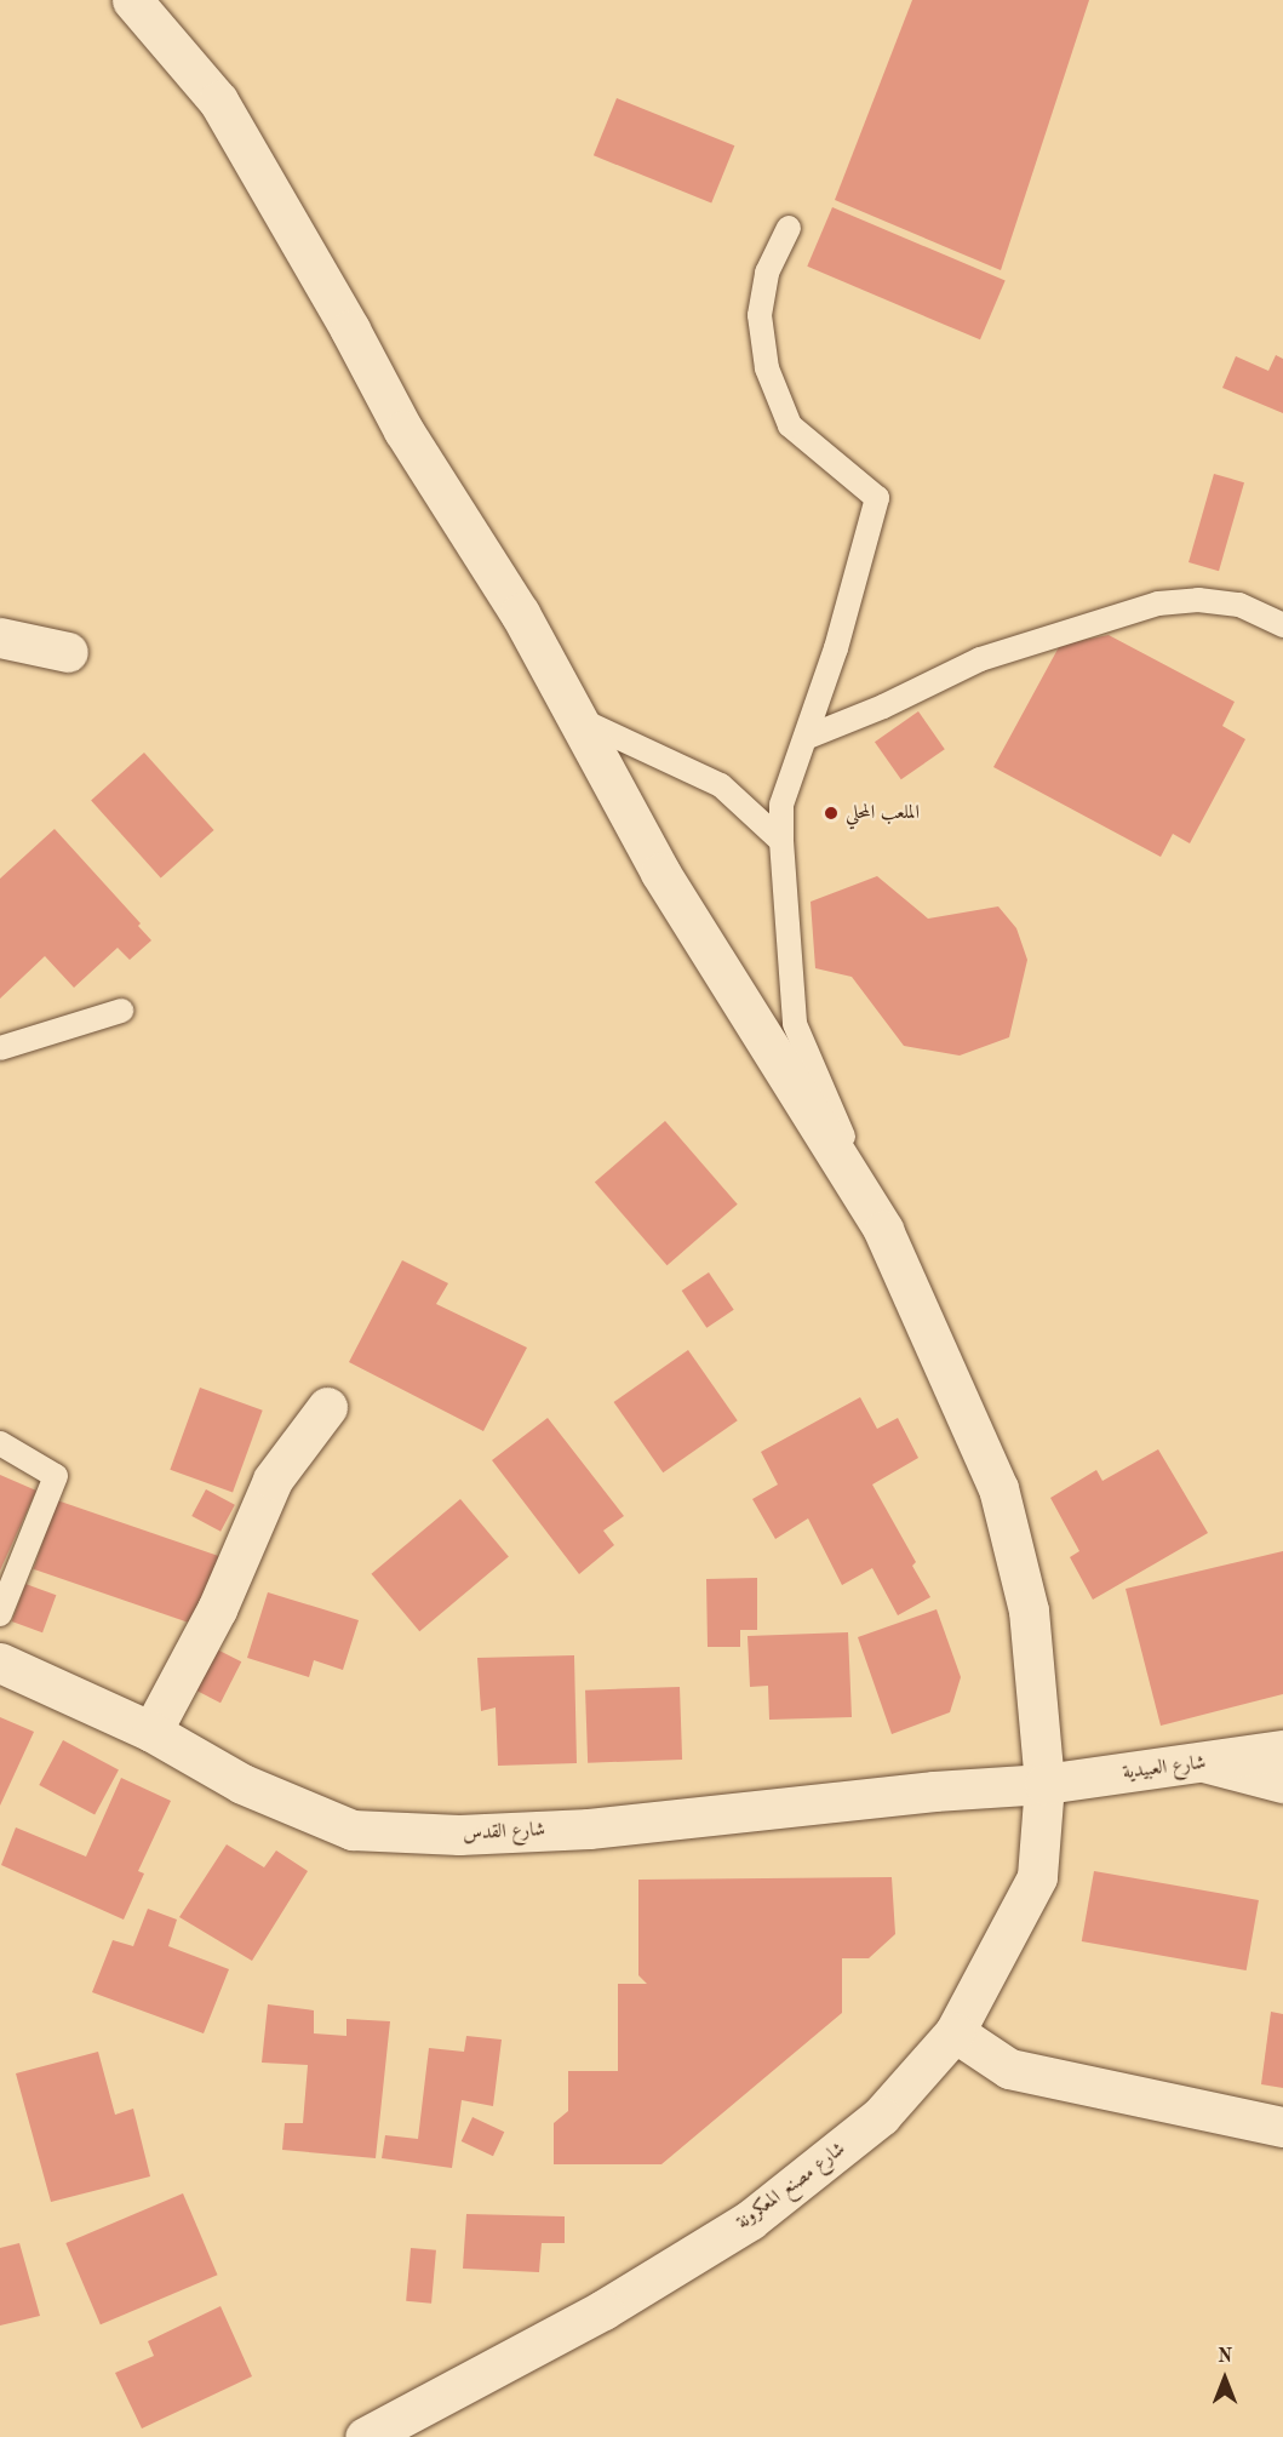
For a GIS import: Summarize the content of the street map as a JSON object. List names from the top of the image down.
{
  "streets": {
    "street": ["شارع العبيدية", "شارع القدس", "شارع مصنع المعكرونة"]
  },
  "crossings": [
    ["شارع العبيدية", "شارع القدس"],
    ["شارع العبيدية", "شارع مصنع المعكرونة"],
    ["شارع القدس", "شارع مصنع المعكرونة"]
  ],
  "places": ["الملعب المحلي"],
  "north": "top"
}
